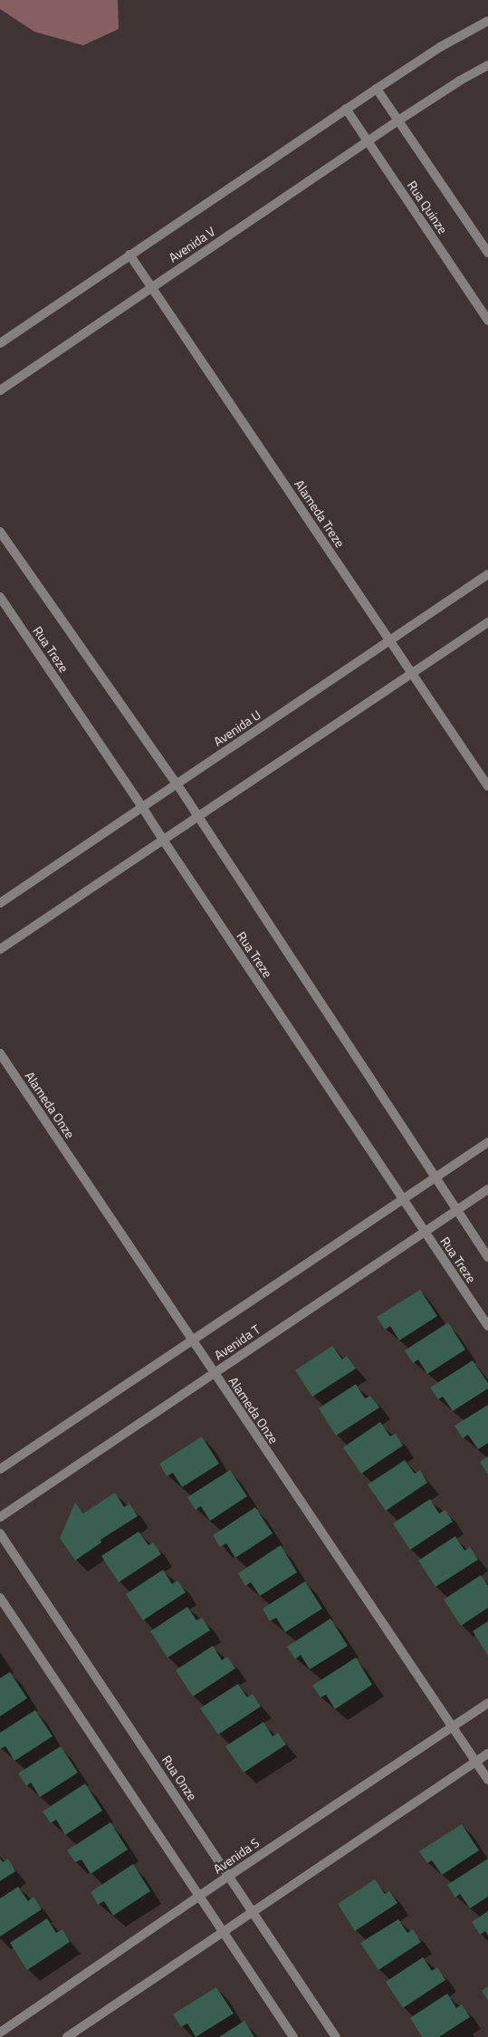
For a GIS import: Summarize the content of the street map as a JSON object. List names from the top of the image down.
{
  "streets": {
    "street": [
      "Rua Quinze",
      "Avenida V",
      "Alameda Treze",
      "Rua Treze",
      "Avenida U",
      "Alameda Onze",
      "Avenida T",
      "Rua Onze",
      "Avenida S"
    ]
  },
  "crossings": [
    ["Rua Quinze", "Avenida V"],
    ["Avenida V", "Alameda Treze"],
    ["Alameda Treze", "Avenida U"],
    ["Rua Treze", "Avenida U"],
    ["Rua Treze", "Avenida T"],
    ["Alameda Onze", "Avenida T"],
    ["Alameda Onze", "Avenida S"],
    ["Rua Onze", "Avenida S"]
  ]
}
